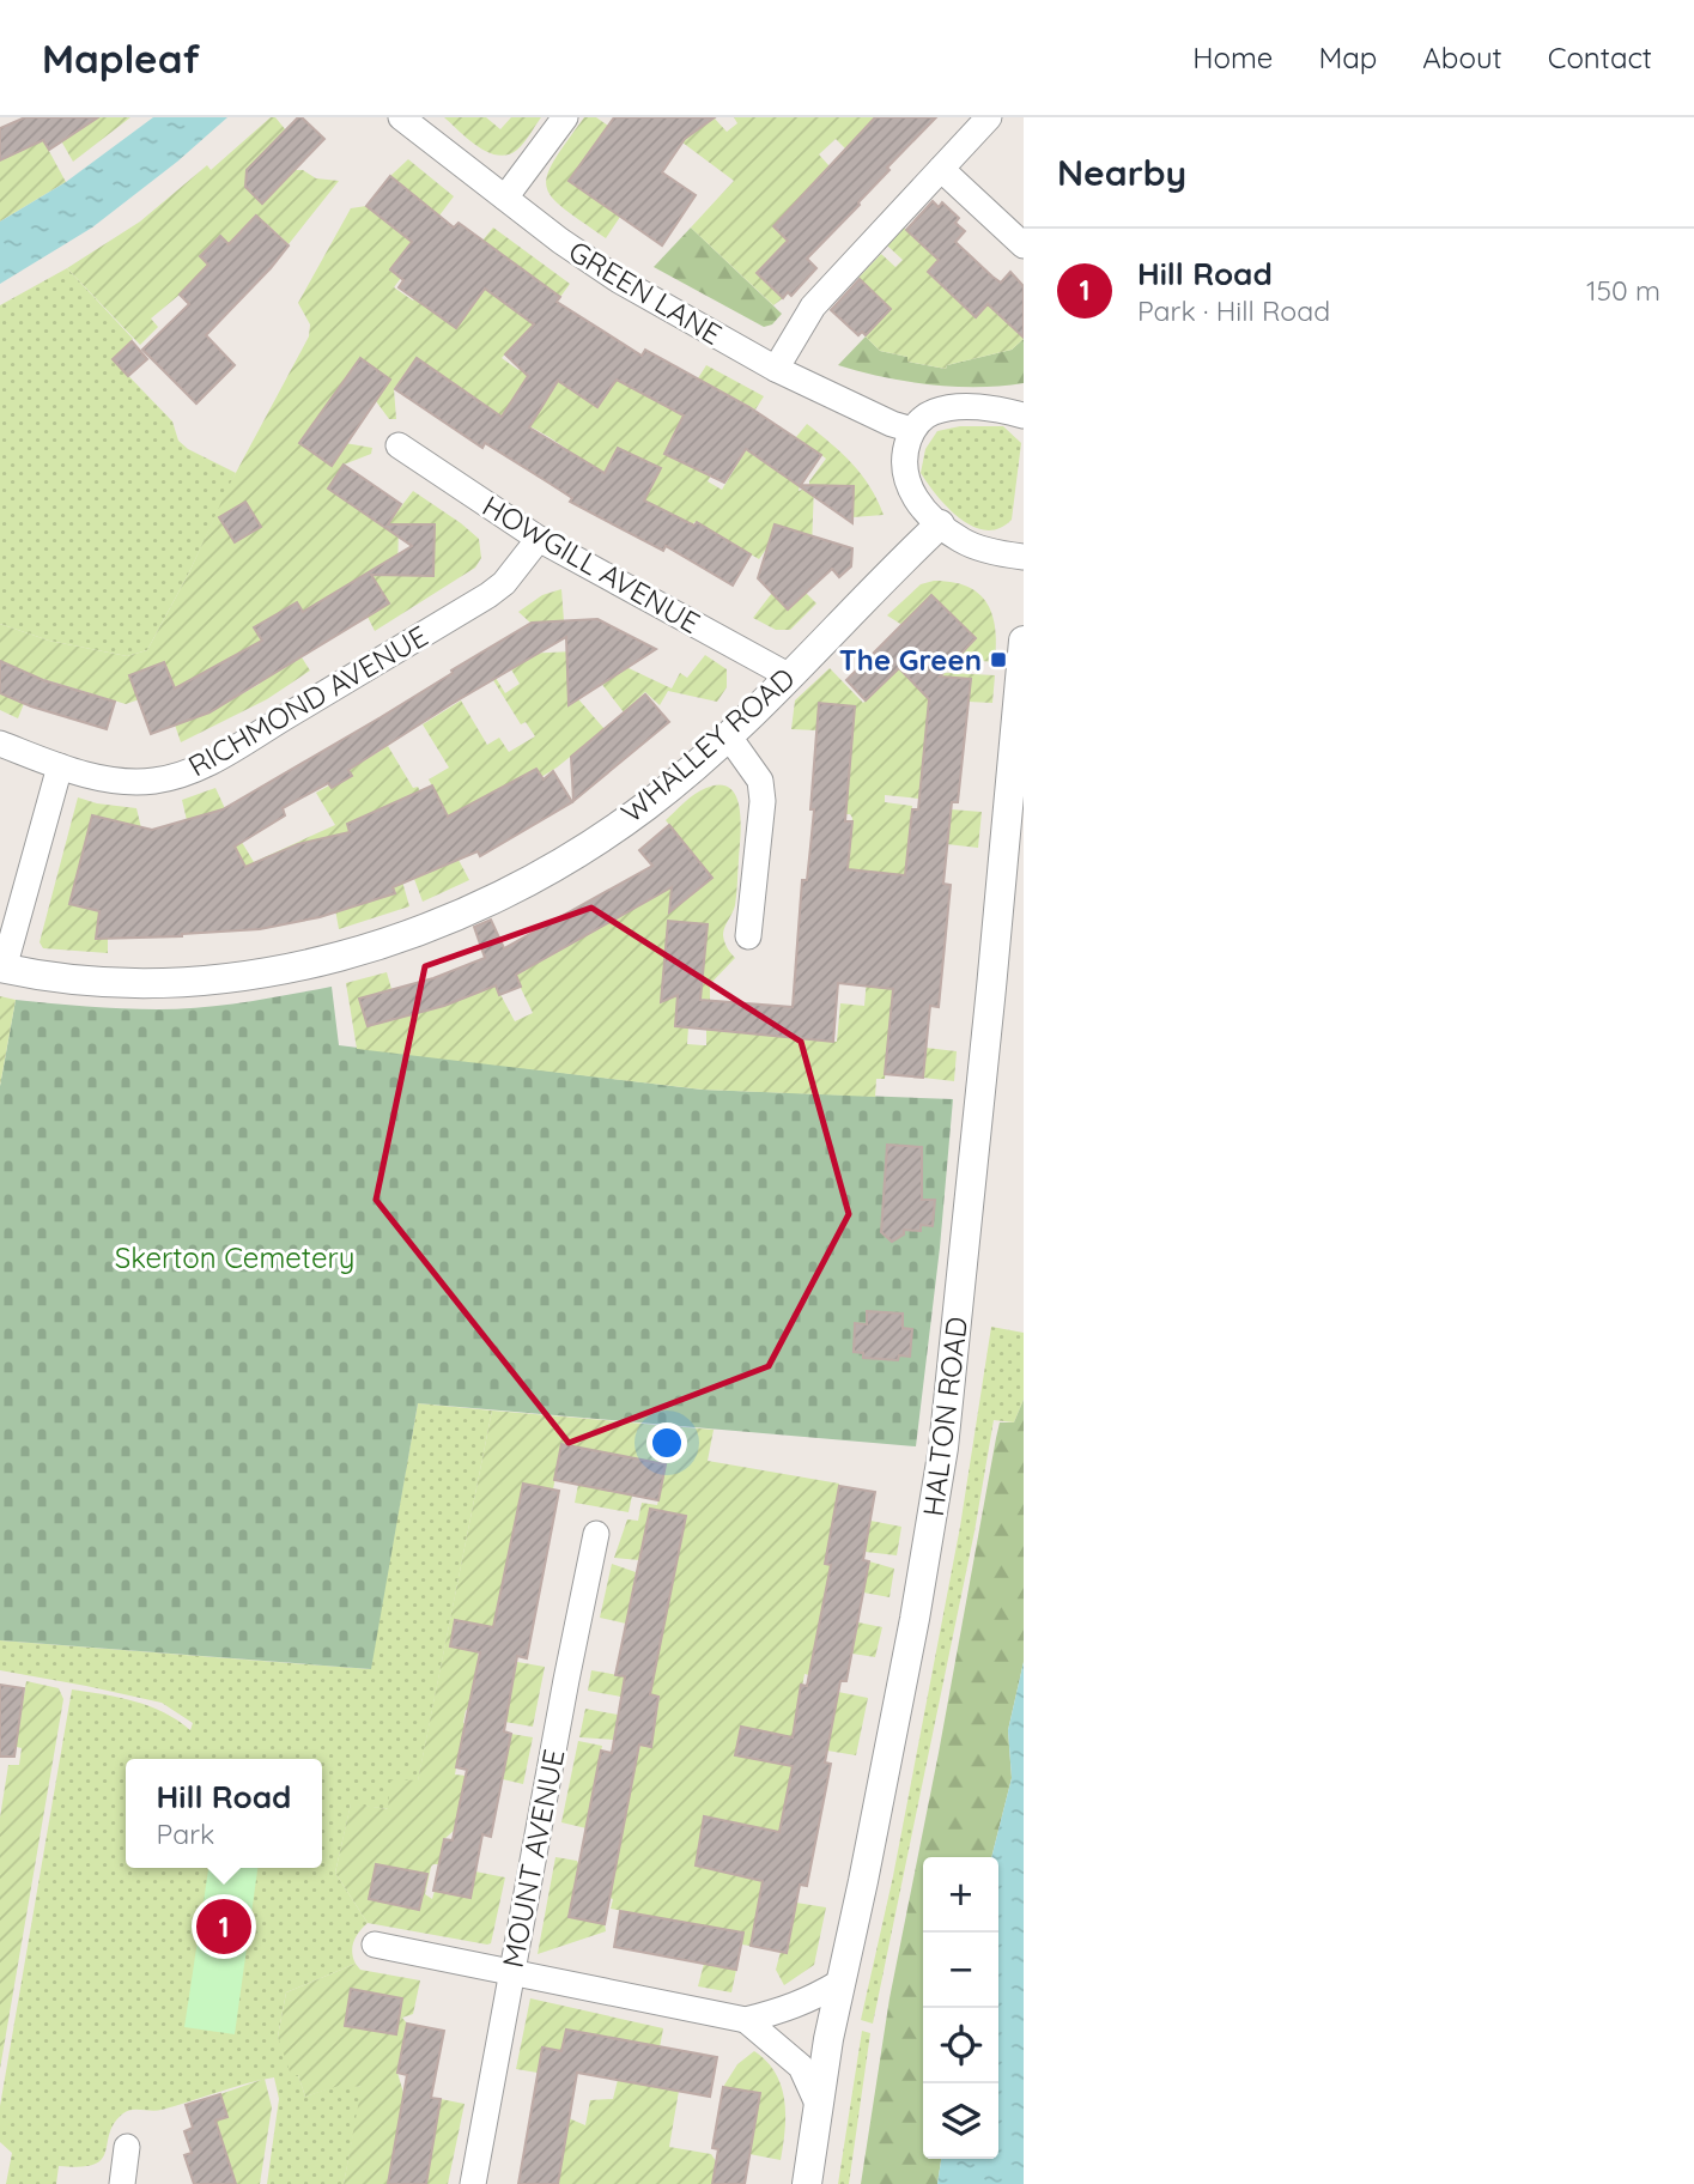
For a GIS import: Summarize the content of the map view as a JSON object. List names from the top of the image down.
{
  "streets": {
    "street": [
      "GREEN LANE",
      "HOWGILL AVENUE",
      "RICHMOND AVENUE",
      "WHALLEY ROAD",
      "HALTON ROAD",
      "MOUNT AVENUE"
    ]
  },
  "crossings": [
    ["HOWGILL AVENUE", "RICHMOND AVENUE"],
    ["HOWGILL AVENUE", "WHALLEY ROAD"]
  ],
  "parks": ["Skerton Cemetery"],
  "places": {
    "transit": ["The Green"]
  },
  "page": {
    "header": "Mapleaf",
    "nav": [
      "Home",
      "Map",
      "About",
      "Contact"
    ],
    "heading": "Nearby",
    "list": [
      {
        "mark": "1",
        "name": "Hill Road",
        "note": "Park · Hill Road",
        "value": "150 m"
      }
    ],
    "popup": ["Hill Road", "Park"],
    "map_buttons": ["+", "−"],
    "pins": "1"
  }
}
